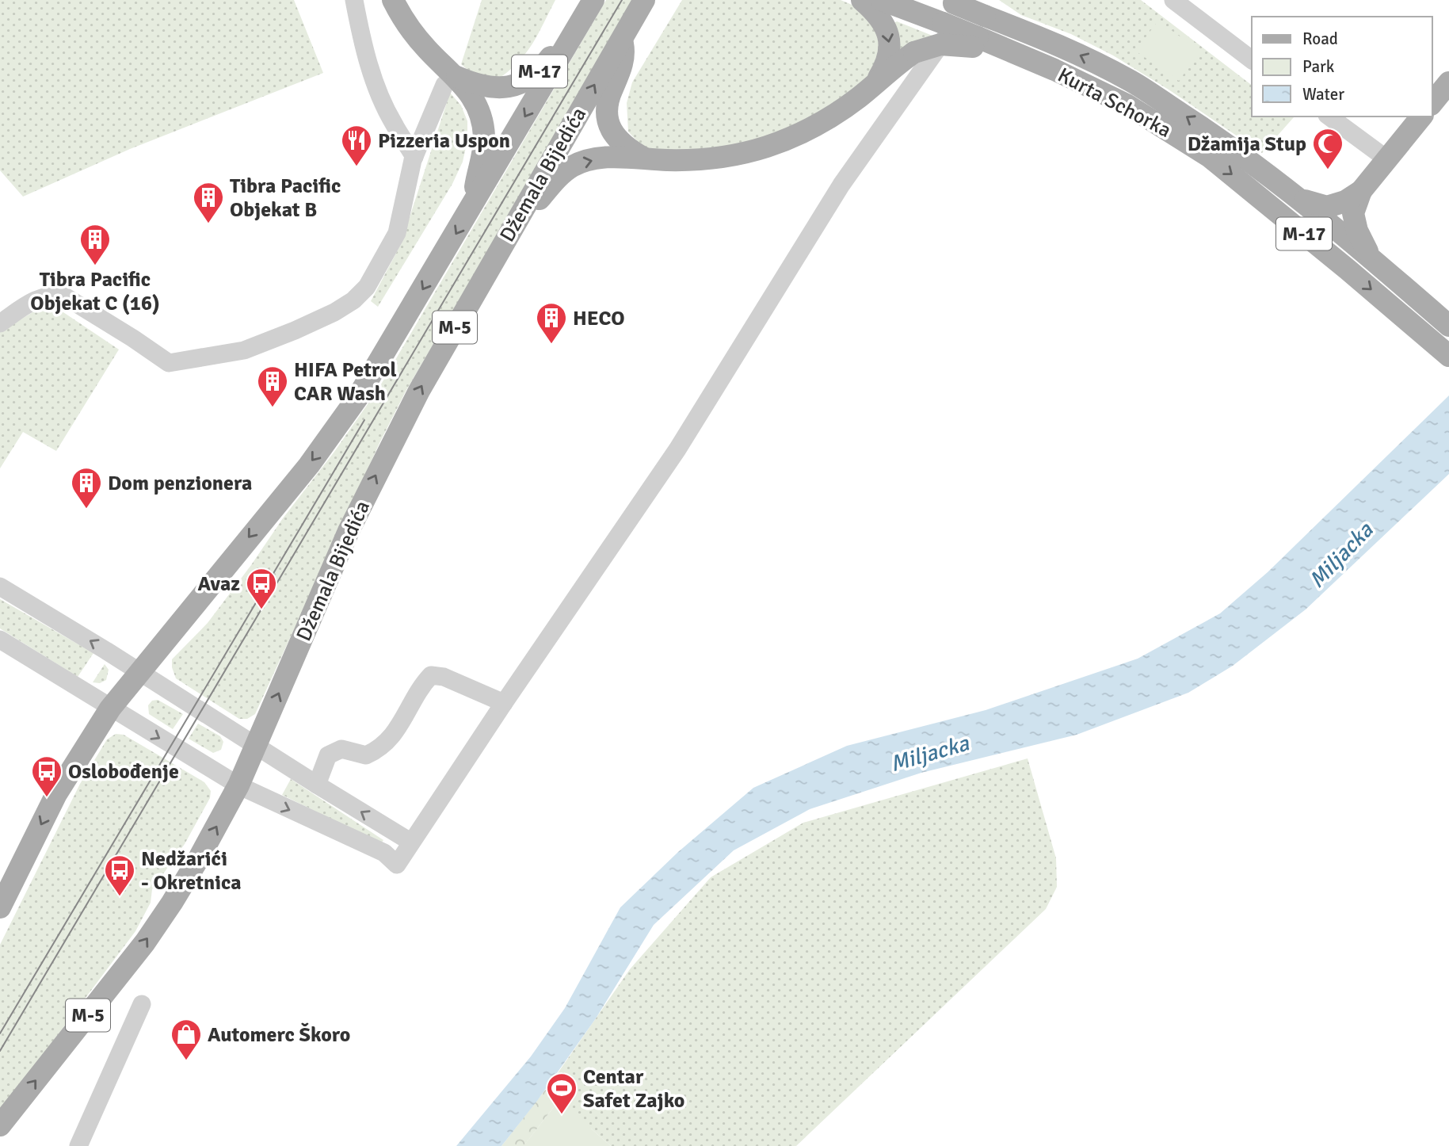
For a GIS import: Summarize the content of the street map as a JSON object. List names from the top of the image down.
{
  "streets": {
    "main road": [
      "M-17",
      "Kurta Schorka",
      "Džemala Bijedića",
      "M-5"
    ]
  },
  "crossings": [
    ["M-17", "M-5"]
  ],
  "water": ["Miljacka"],
  "places": {
    "restaurant": ["Pizzeria Uspon"],
    "mosque": ["Džamija Stup"],
    "building": [
      "Tibra Pacific Objekat B",
      "Tibra Pacific Objekat C (16)",
      "HECO",
      "HIFA Petrol CAR Wash",
      "Dom penzionera"
    ],
    "bus stop": ["Avaz", "Oslobođenje", "Nedžarići - Okretnica"],
    "shop": ["Automerc Škoro"],
    "sports": ["Centar Safet Zajko"]
  },
  "legend": ["Road", "Park", "Water"]
}
